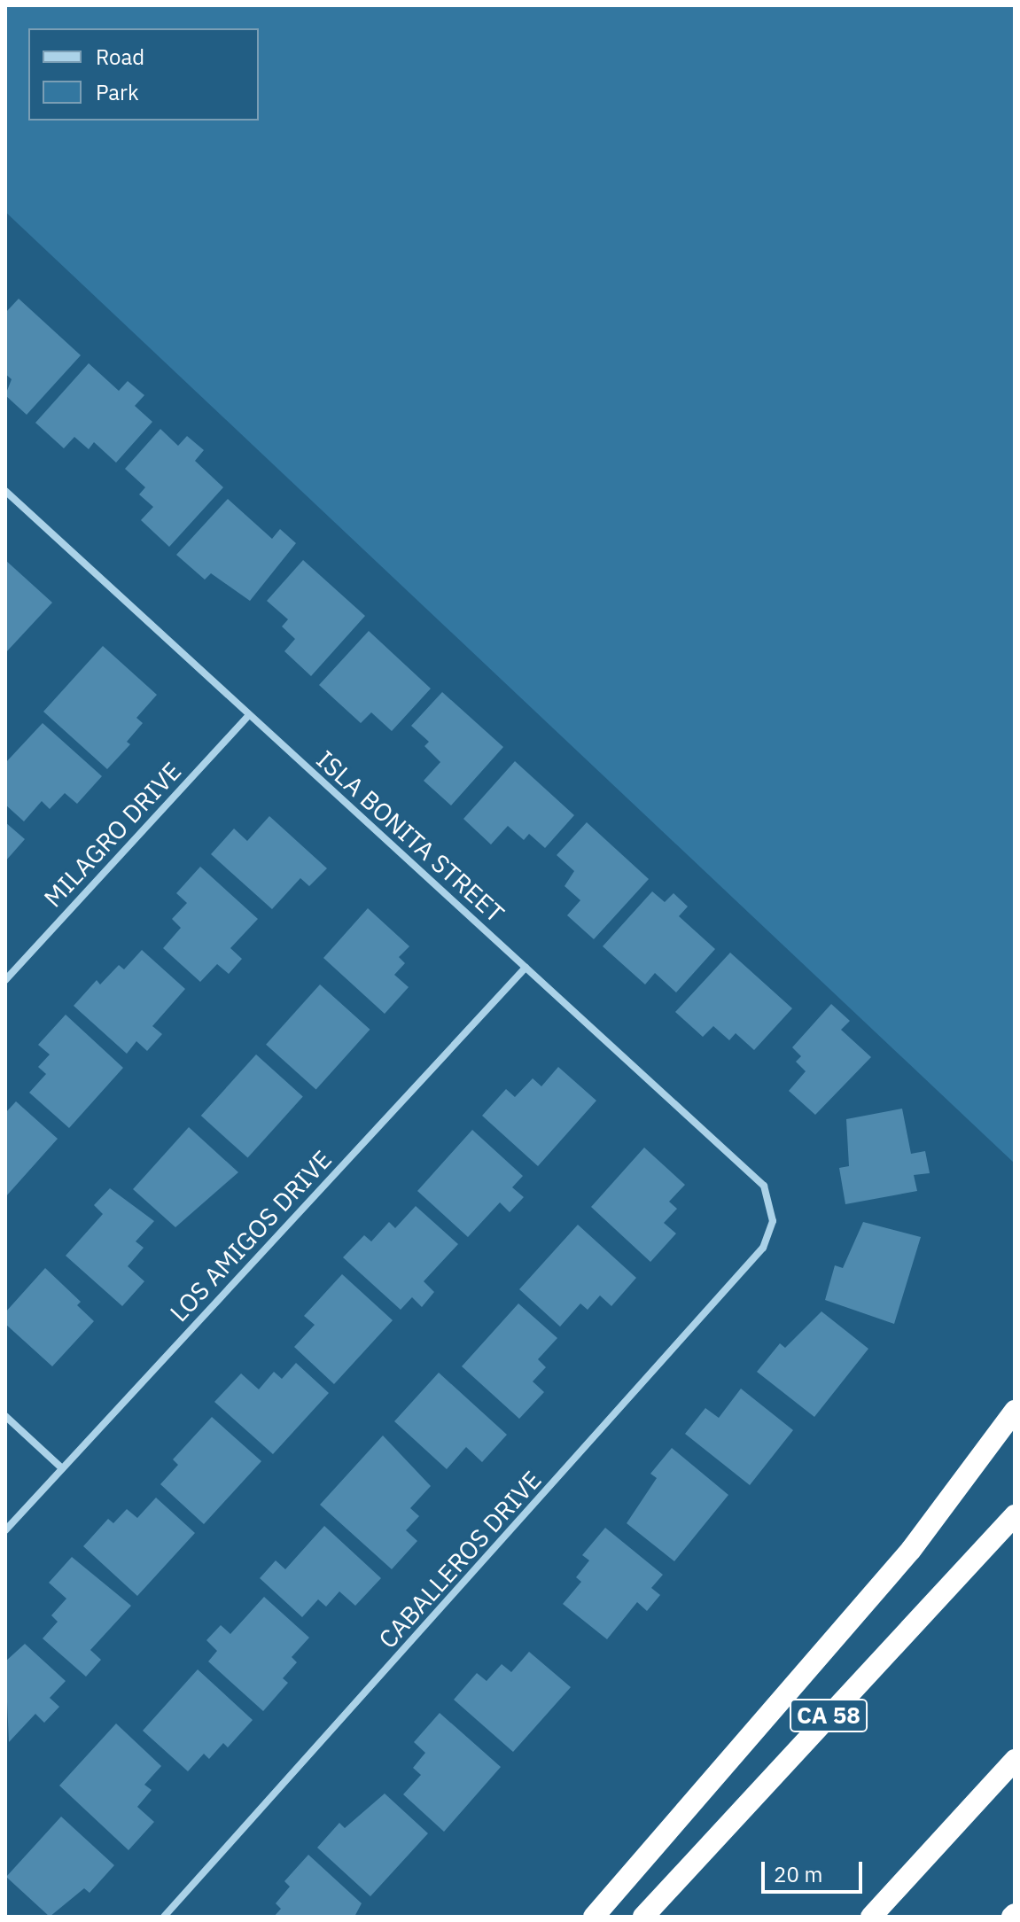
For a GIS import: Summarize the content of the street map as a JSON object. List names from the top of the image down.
{
  "streets": {
    "highway": ["CA 58"],
    "street": [
      "MILAGRO DRIVE",
      "ISLA BONITA STREET",
      "LOS AMIGOS DRIVE",
      "CABALLEROS DRIVE"
    ]
  },
  "crossings": [
    ["MILAGRO DRIVE", "ISLA BONITA STREET"],
    ["ISLA BONITA STREET", "LOS AMIGOS DRIVE"],
    ["ISLA BONITA STREET", "CABALLEROS DRIVE"]
  ],
  "legend": ["Road", "Park"],
  "scale_bar": "20 m"
}
